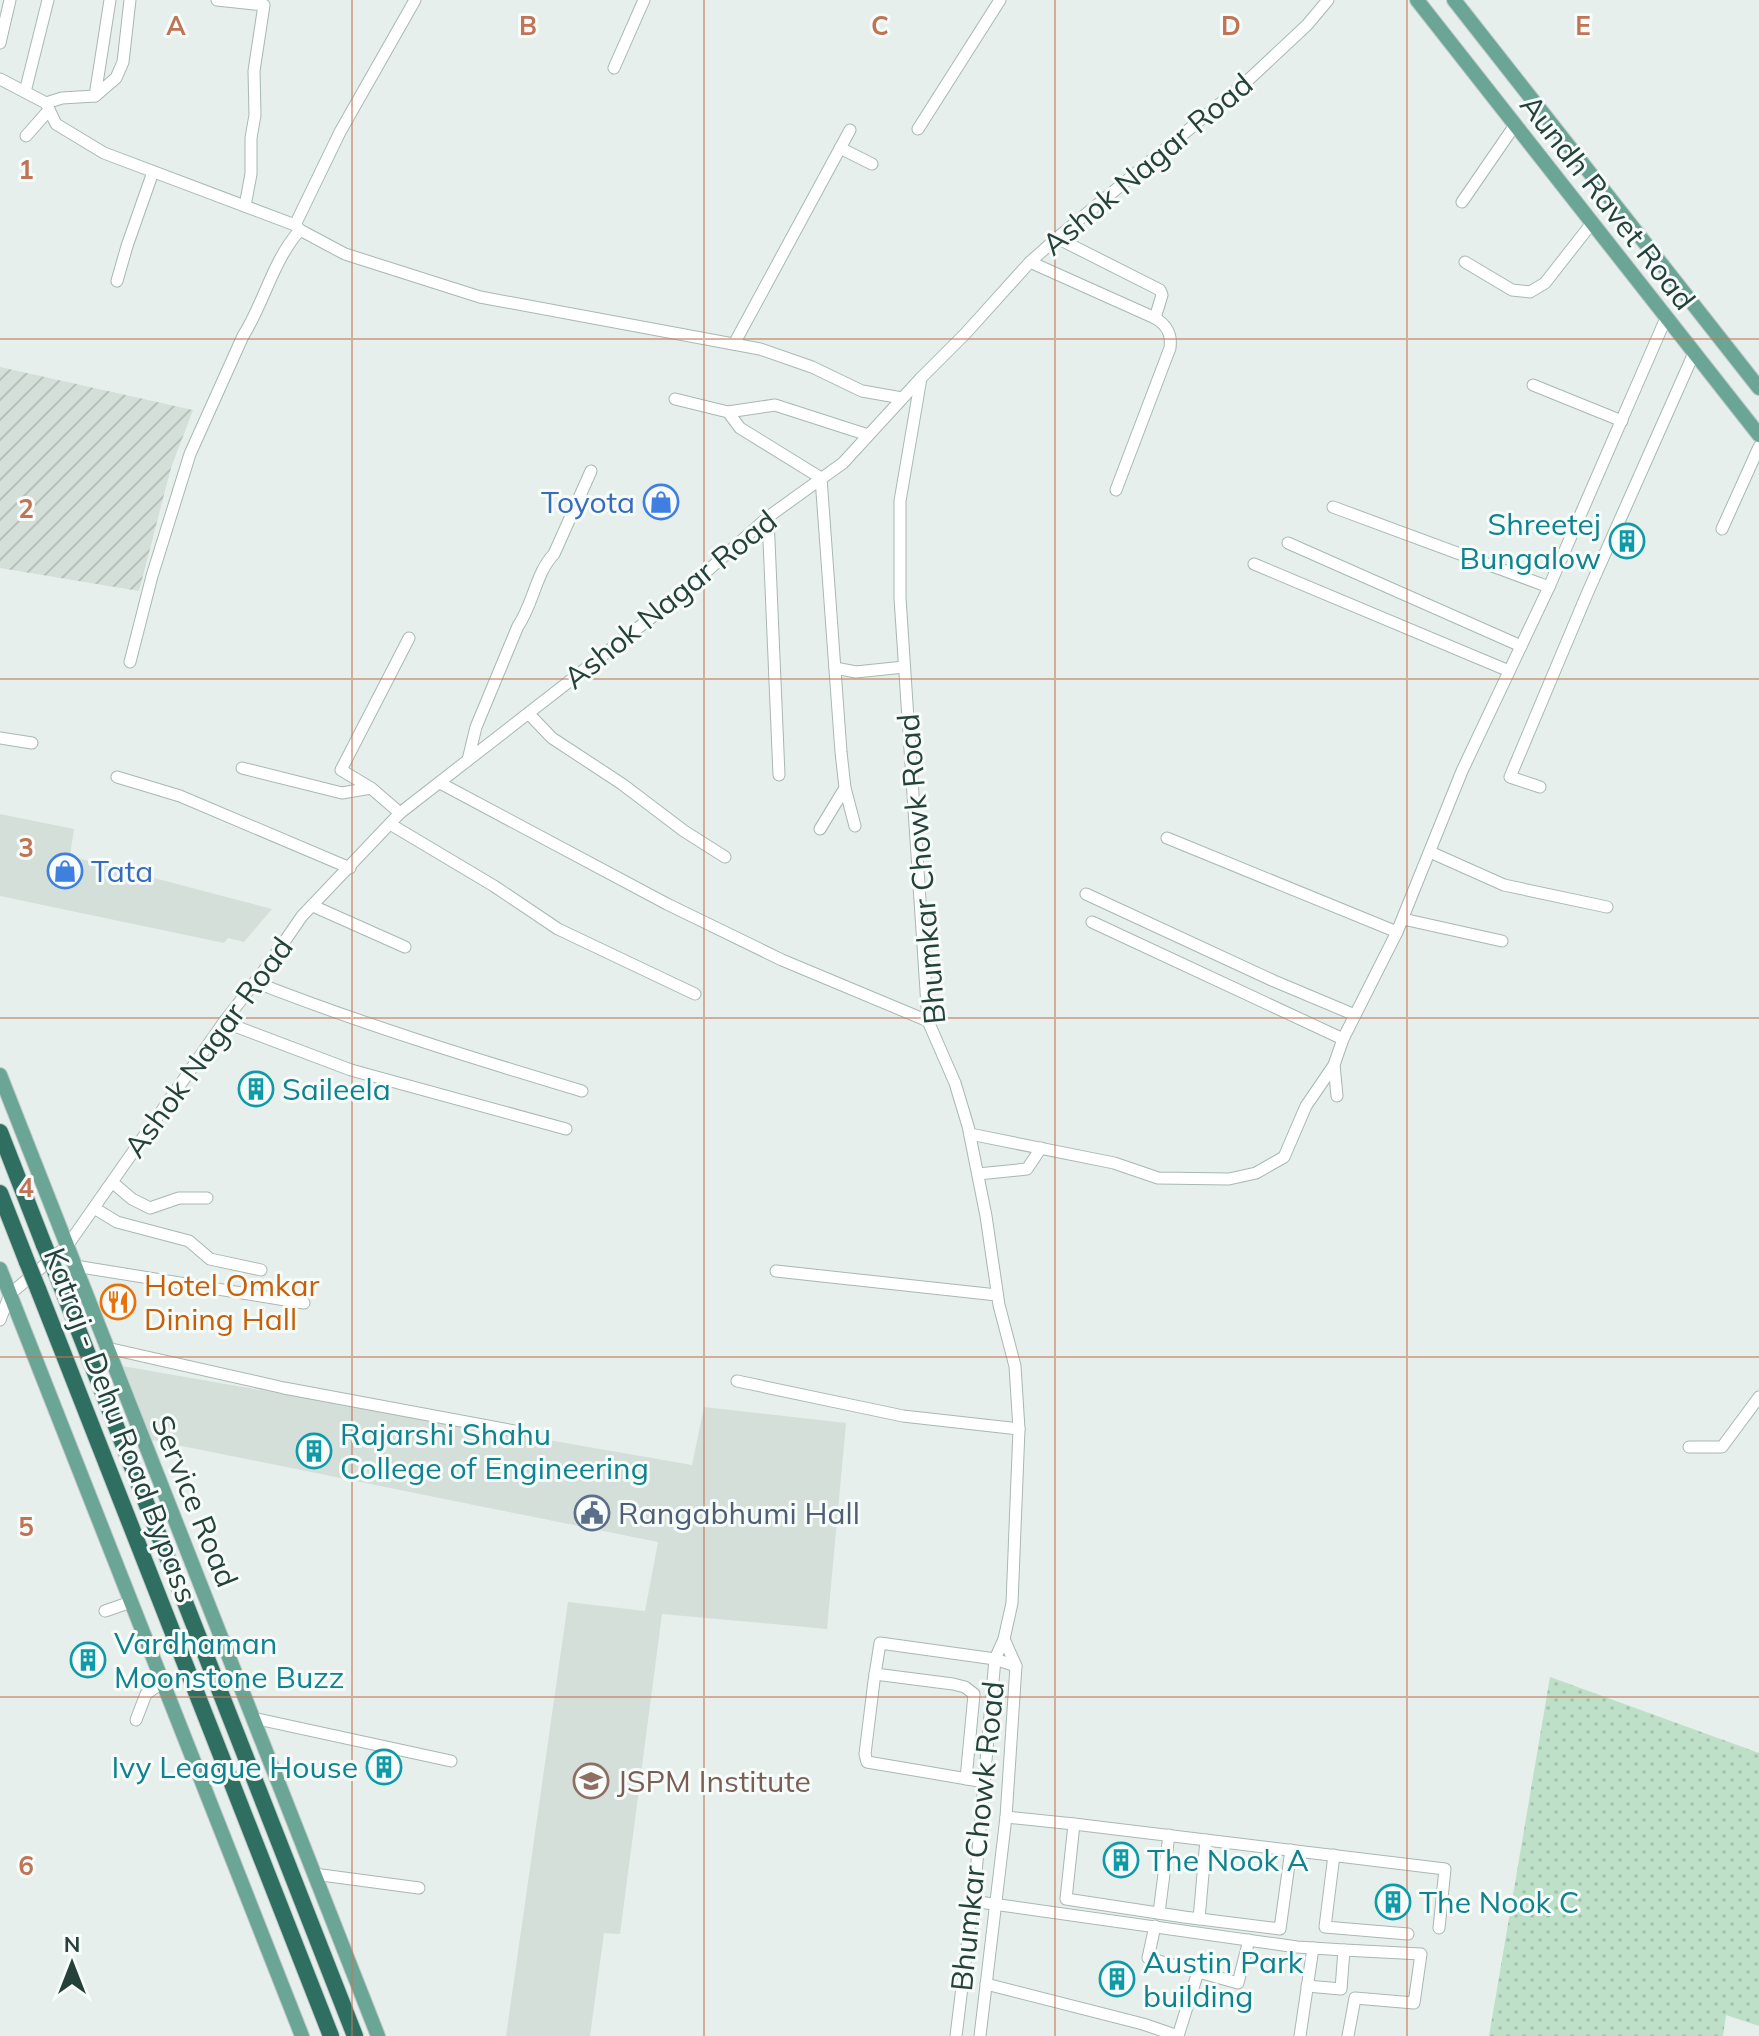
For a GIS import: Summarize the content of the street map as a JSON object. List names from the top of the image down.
{
  "streets": {
    "highway": ["Katraj - Dehu Road Bypass"],
    "main road": ["Aundh Ravet Road", "Service Road"],
    "street": ["Ashok Nagar Road", "Bhumkar Chowk Road"]
  },
  "crossings": [
    ["Ashok Nagar Road", "Bhumkar Chowk Road"],
    ["Ashok Nagar Road", "Service Road"]
  ],
  "places": {
    "shop": ["Toyota", "Tata"],
    "building": [
      "Shreetej Bungalow",
      "Saileela",
      "Rajarshi Shahu College of Engineering",
      "Vardhaman Moonstone Buzz",
      "Ivy League House",
      "The Nook A",
      "The Nook C",
      "Austin Park building"
    ],
    "restaurant": ["Hotel Omkar Dining Hall"],
    "public building": ["Rangabhumi Hall"],
    "school or university": ["JSPM Institute"]
  },
  "north": "top",
  "grid": {
    "columns": [
      "A",
      "B",
      "C",
      "D",
      "E"
    ],
    "rows": [
      "1",
      "2",
      "3",
      "4",
      "5",
      "6"
    ]
  }
}
